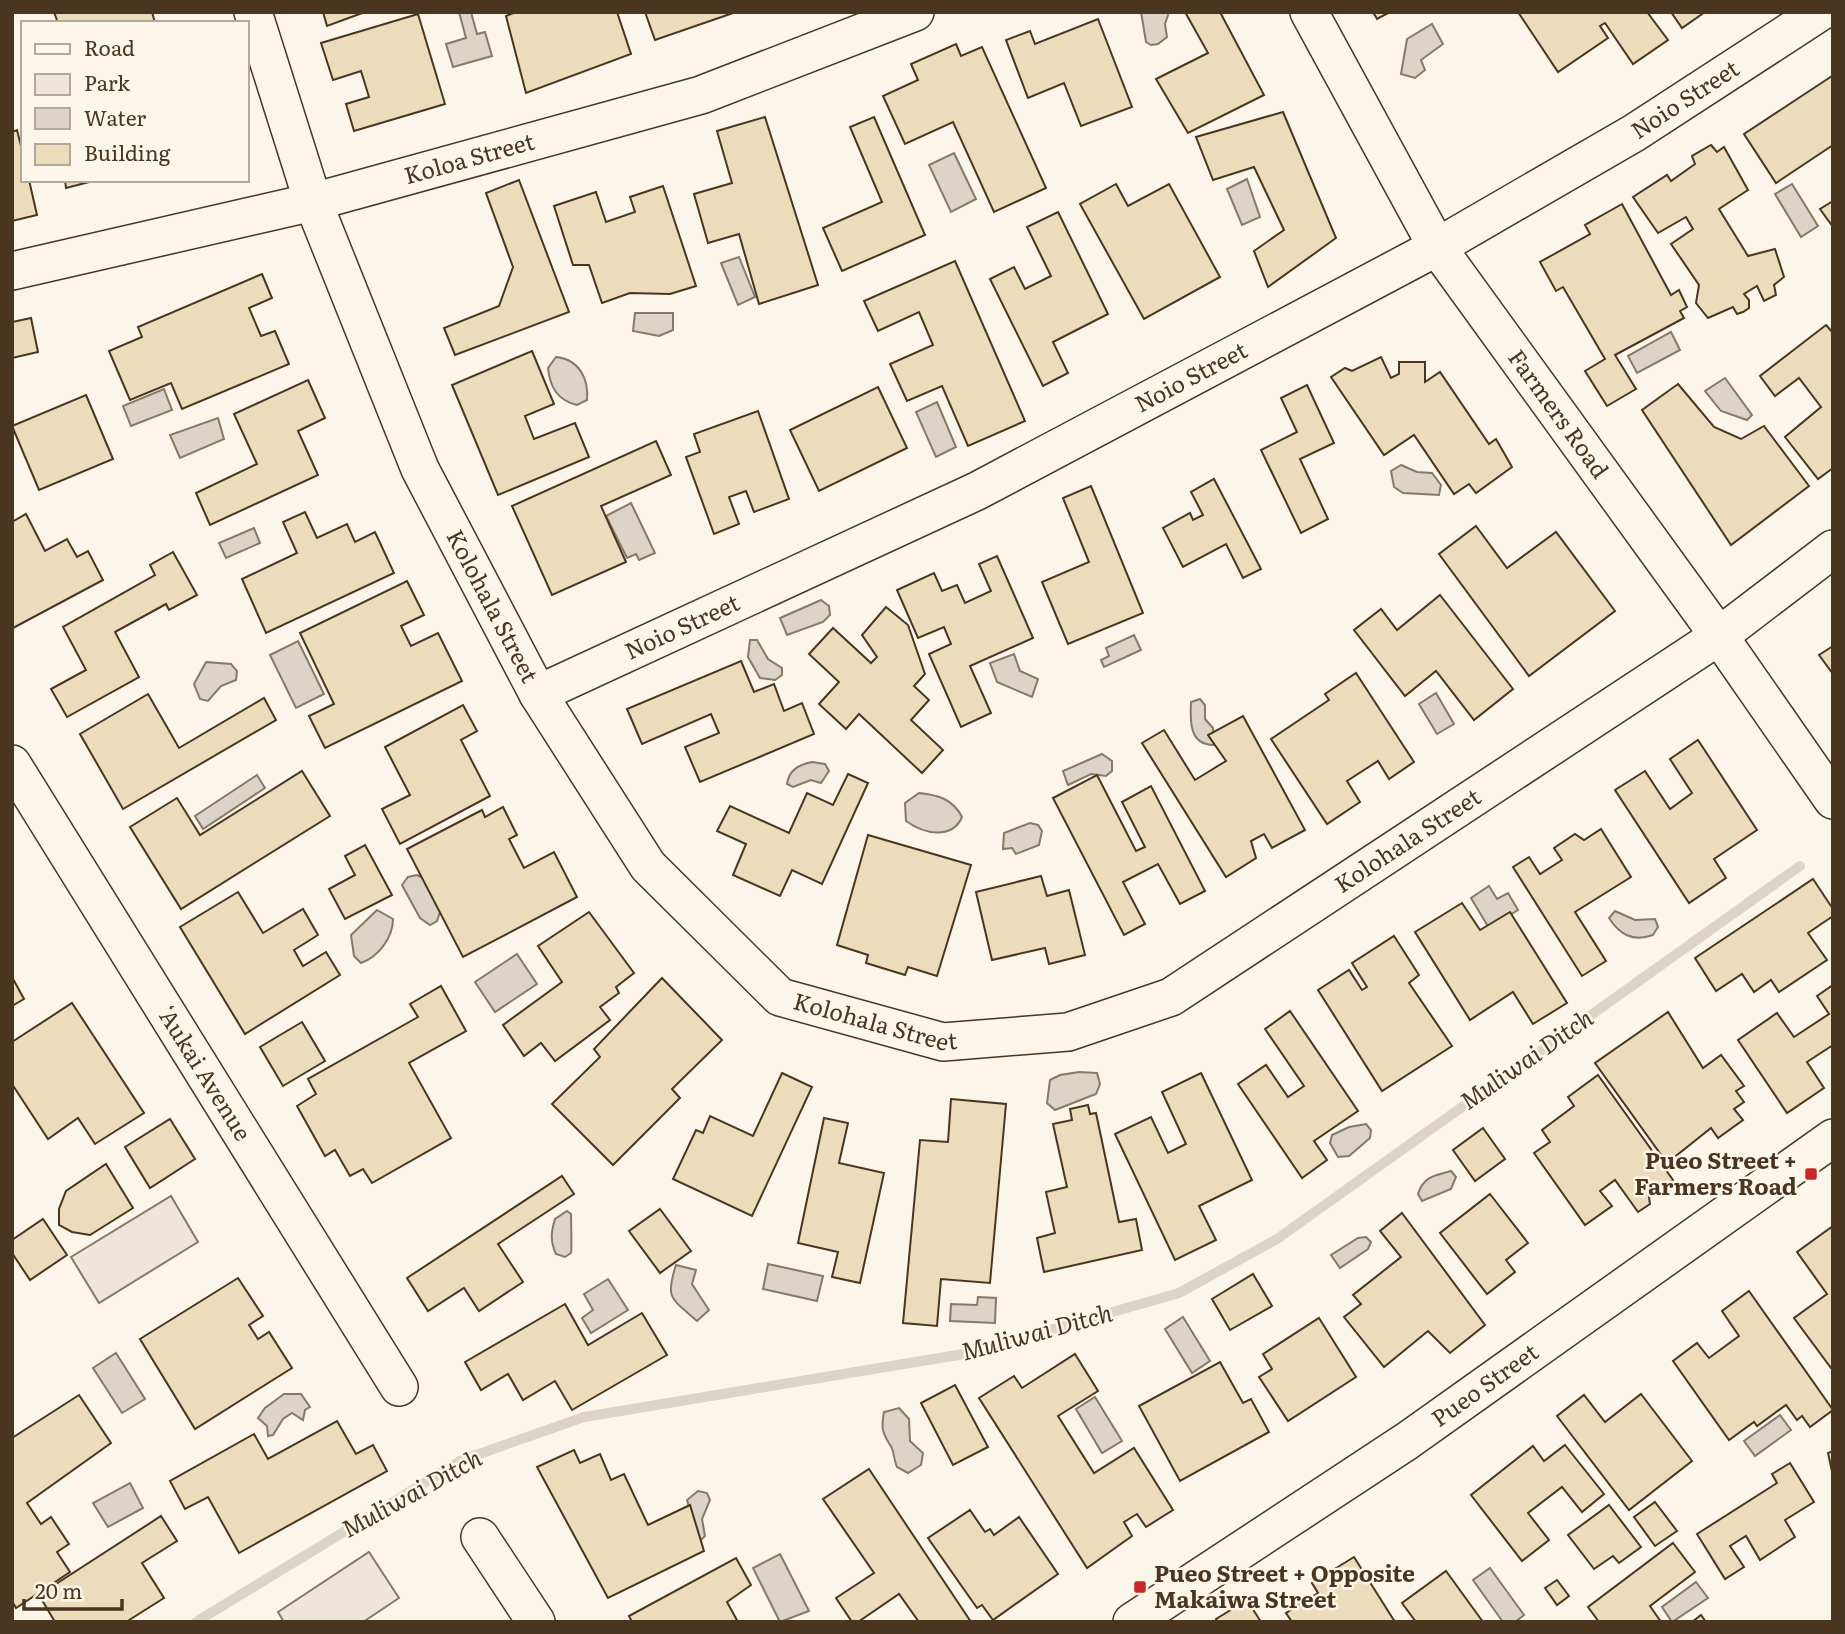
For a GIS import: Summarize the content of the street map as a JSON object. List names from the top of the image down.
{
  "streets": {
    "street": [
      "Noio Street",
      "Koloa Street",
      "Farmers Road",
      "Kolohala Street",
      "ʻAukai Avenue",
      "Pueo Street"
    ]
  },
  "crossings": [
    ["Noio Street", "Farmers Road"],
    ["Noio Street", "Kolohala Street"],
    ["Koloa Street", "Kolohala Street"],
    ["Farmers Road", "Kolohala Street"]
  ],
  "water": ["Muliwai Ditch"],
  "places": {
    "transit": ["Pueo Street + Farmers Road", "Pueo Street + Opposite Makaiwa Street"]
  },
  "legend": [
    "Road",
    "Park",
    "Water",
    "Building"
  ],
  "scale_bar": "20 m"
}
